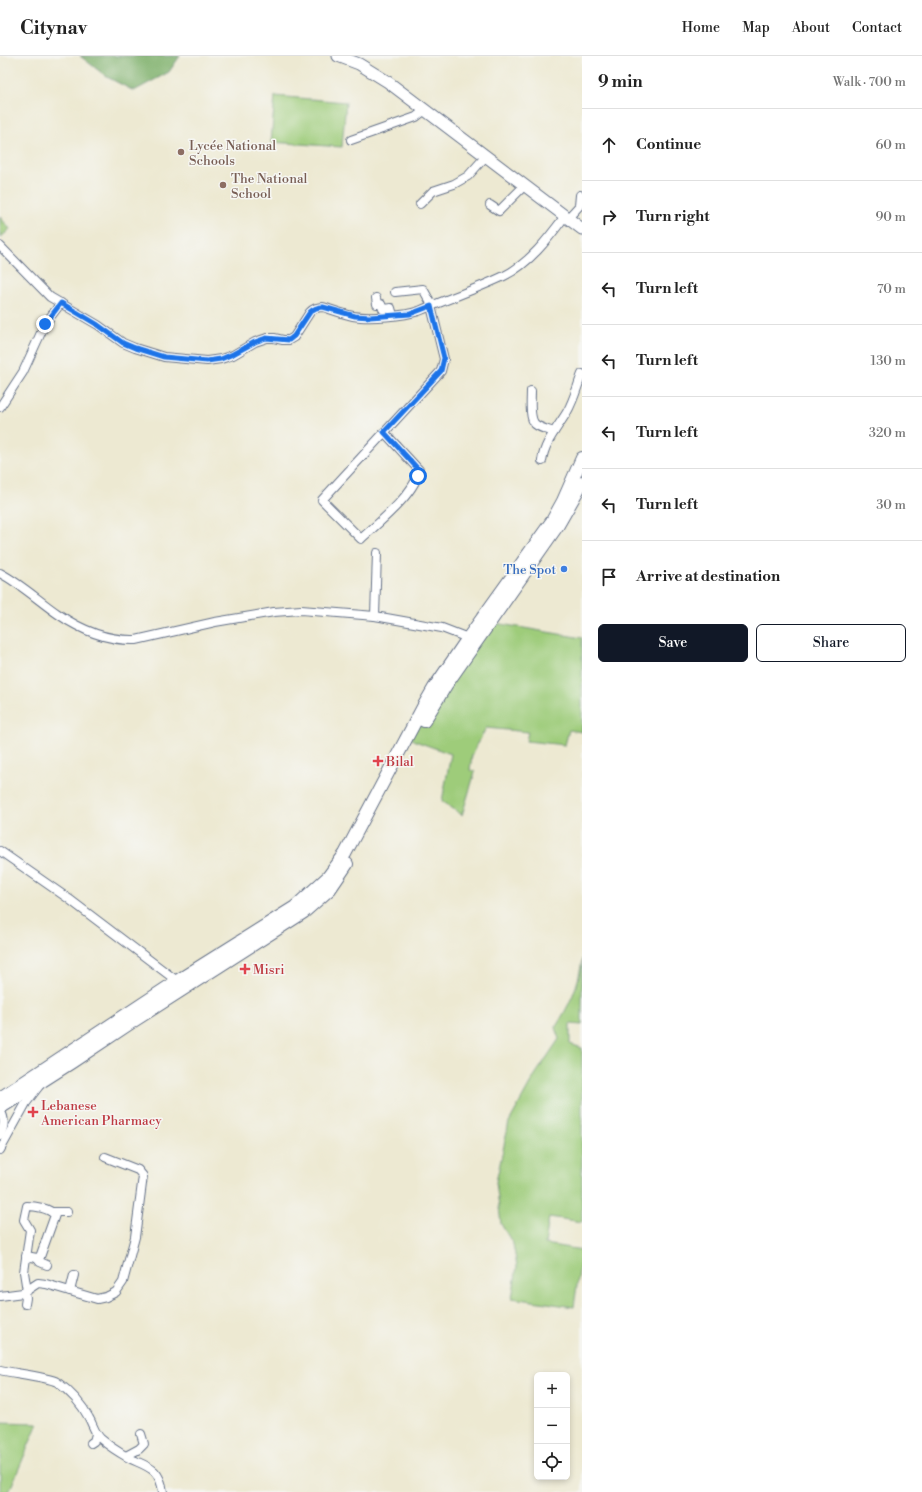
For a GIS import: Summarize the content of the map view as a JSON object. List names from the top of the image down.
{
  "places": {
    "other": ["Lycée National Schools", "The National School", "The Spot"],
    "health": ["Bilal", "Misri", "Lebanese American Pharmacy"]
  },
  "page": {
    "header": "Citynav",
    "nav": [
      "Home",
      "Map",
      "About",
      "Contact"
    ],
    "heading": ["9 min", "Walk · 700 m"],
    "list": [
      ["Continue", "60 m"],
      ["Turn right", "90 m"],
      ["Turn left", "70 m"],
      ["Turn left", "130 m"],
      ["Turn left", "320 m"],
      ["Turn left", "30 m"],
      "Arrive at destination"
    ],
    "buttons": ["Save", "Share"],
    "map_buttons": ["+", "−"]
  }
}
